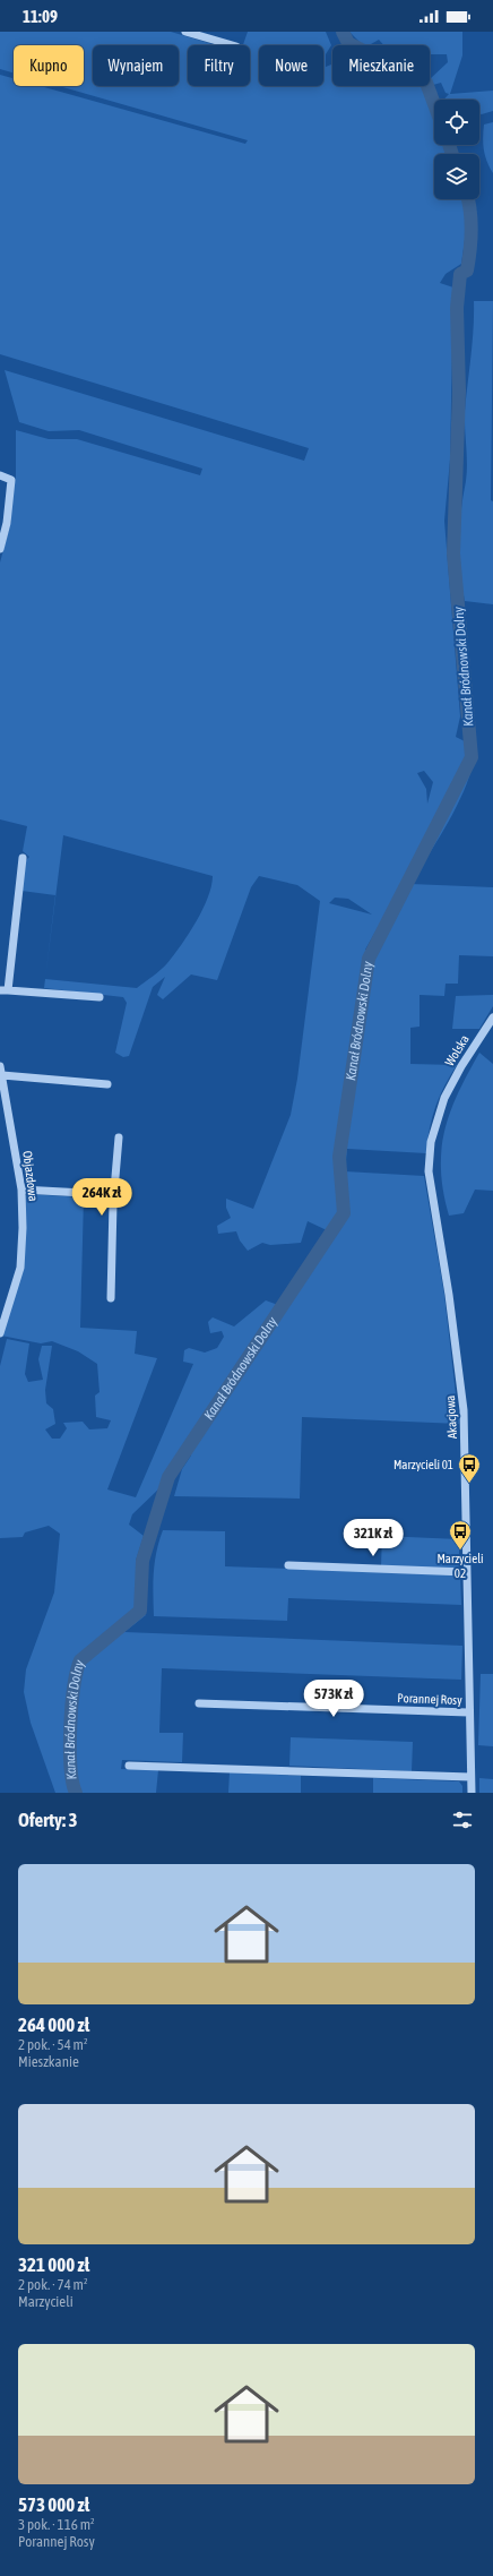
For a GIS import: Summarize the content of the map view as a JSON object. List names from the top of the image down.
{
  "streets": {
    "street": [
      "Wolska",
      "Objazdowa",
      "Akacjowa",
      "Porannej Rosy"
    ]
  },
  "crossings": [
    ["Wolska", "Akacjowa"],
    ["Akacjowa", "Porannej Rosy"]
  ],
  "water": ["Kanał Bródnowski Dolny"],
  "places": {
    "bus stop": ["Marzycieli 01", "Marzycieli 02"]
  },
  "page": {
    "status": "11:09",
    "chip": [
      "Kupno",
      "Wynajem",
      "Filtry",
      "Nowe",
      "Mieszkanie"
    ],
    "price": ["264K zł", "321K zł", "573K zł"],
    "heading": "Oferty: 3",
    "list": [
      {
        "name": "264 000 zł",
        "note": "2 pok. · 54 m² · Mieszkanie"
      },
      {
        "name": "321 000 zł",
        "note": "2 pok. · 74 m² · Marzycieli"
      },
      {
        "name": "573 000 zł",
        "note": "3 pok. · 116 m² · Porannej Rosy"
      }
    ]
  }
}
